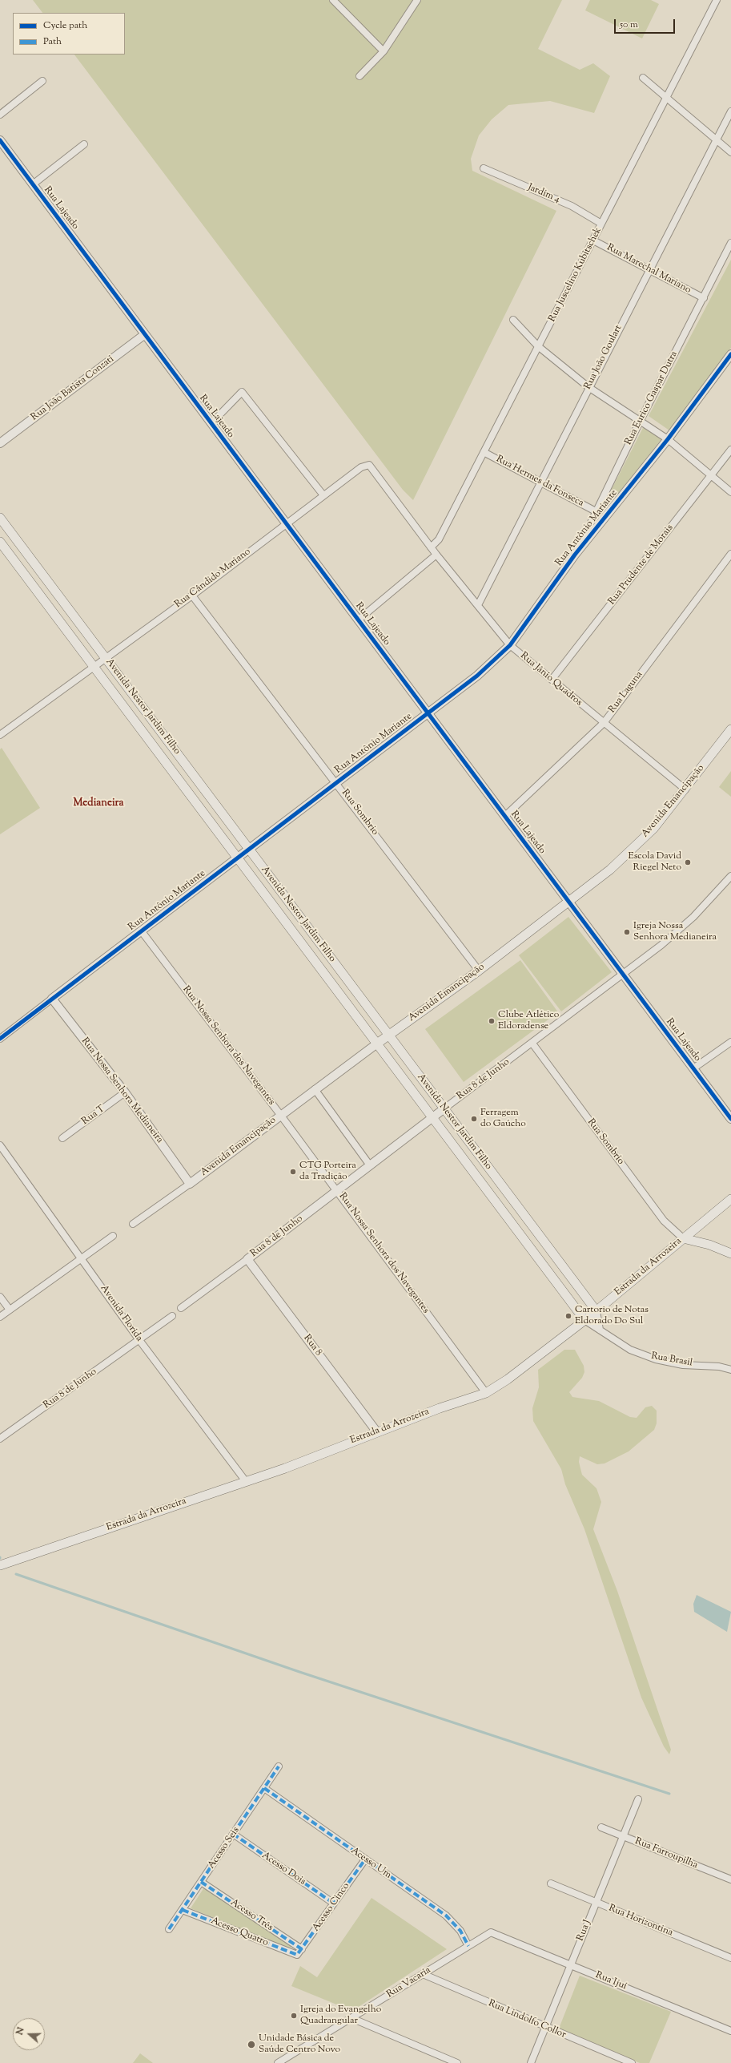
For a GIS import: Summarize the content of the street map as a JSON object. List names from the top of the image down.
{
  "streets": {
    "main road": ["Avenida Nestor Jardim Filho", "Avenida Emancipação", "Estrada da Arrozeira"],
    "street": [
      "Jardim 4",
      "Rua Lajeado",
      "Rua Marechal Mariano",
      "Rua Juscelino Kubitschek",
      "Rua João Goulart",
      "Rua João Batista Conzati",
      "Rua Eurico Gaspar Dutra",
      "Rua Hermes da Fonseca",
      "Rua Antônio Mariante",
      "Rua Prudente de Morais",
      "Rua Cândido Mariano",
      "Rua Jânio Quadros",
      "Rua Laguna",
      "Rua Sombrio",
      "Rua Nossa Senhora dos Navegantes",
      "Rua 8 de Junho",
      "Rua Nossa Senhora Medianeira",
      "Rua T",
      "Avenida Florida",
      "Rua 8",
      "Rua Brasil",
      "Acesso Seis",
      "Rua Farroupilha",
      "Acesso Um",
      "Acesso Dois",
      "Acesso Cinco",
      "Acesso Três",
      "Rua Horizontina",
      "Rua J",
      "Acesso Quatro",
      "Rua Ijuí",
      "Rua Vacaria",
      "Rua Lindolfo Collor"
    ]
  },
  "crossings": [
    ["Jardim 4", "Rua Juscelino Kubitschek"],
    ["Rua Lajeado", "Rua João Batista Conzati"],
    ["Rua Lajeado", "Rua Antônio Mariante"],
    ["Rua Lajeado", "Rua Cândido Mariano"],
    ["Rua Lajeado", "Rua Laguna"],
    ["Rua Lajeado", "Avenida Emancipação"],
    ["Rua Lajeado", "Rua 8 de Junho"],
    ["Rua Marechal Mariano", "Rua Juscelino Kubitschek"],
    ["Rua Marechal Mariano", "Rua João Goulart"],
    ["Rua Marechal Mariano", "Rua Eurico Gaspar Dutra"],
    ["Rua Juscelino Kubitschek", "Rua Hermes da Fonseca"],
    ["Rua Juscelino Kubitschek", "Rua Jânio Quadros"],
    ["Rua João Goulart", "Rua Hermes da Fonseca"],
    ["Rua João Goulart", "Rua Jânio Quadros"],
    ["Rua Eurico Gaspar Dutra", "Rua Hermes da Fonseca"],
    ["Rua Eurico Gaspar Dutra", "Rua Antônio Mariante"],
    ["Rua Antônio Mariante", "Rua Jânio Quadros"],
    ["Rua Antônio Mariante", "Avenida Nestor Jardim Filho"],
    ["Rua Antônio Mariante", "Rua Sombrio"],
    ["Rua Antônio Mariante", "Rua Nossa Senhora dos Navegantes"],
    ["Rua Antônio Mariante", "Rua Nossa Senhora Medianeira"],
    ["Rua Prudente de Morais", "Rua Jânio Quadros"],
    ["Rua Cândido Mariano", "Rua Jânio Quadros"],
    ["Rua Cândido Mariano", "Avenida Nestor Jardim Filho"],
    ["Rua Cândido Mariano", "Rua Sombrio"],
    ["Rua Jânio Quadros", "Rua Laguna"],
    ["Rua Jânio Quadros", "Avenida Emancipação"],
    ["Avenida Nestor Jardim Filho", "Avenida Emancipação"],
    ["Avenida Nestor Jardim Filho", "Rua 8 de Junho"],
    ["Avenida Nestor Jardim Filho", "Estrada da Arrozeira"],
    ["Avenida Nestor Jardim Filho", "Rua Brasil"],
    ["Avenida Emancipação", "Rua Sombrio"],
    ["Avenida Emancipação", "Rua Nossa Senhora dos Navegantes"],
    ["Avenida Emancipação", "Rua Nossa Senhora Medianeira"],
    ["Rua Sombrio", "Rua 8 de Junho"],
    ["Rua Sombrio", "Estrada da Arrozeira"],
    ["Rua Nossa Senhora dos Navegantes", "Rua 8 de Junho"],
    ["Rua Nossa Senhora dos Navegantes", "Estrada da Arrozeira"],
    ["Rua 8 de Junho", "Avenida Florida"],
    ["Rua 8 de Junho", "Rua 8"],
    ["Rua Nossa Senhora Medianeira", "Rua T"],
    ["Estrada da Arrozeira", "Avenida Florida"],
    ["Estrada da Arrozeira", "Rua 8"],
    ["Estrada da Arrozeira", "Rua Brasil"],
    ["Acesso Seis", "Acesso Um"],
    ["Acesso Seis", "Acesso Dois"],
    ["Acesso Seis", "Acesso Três"],
    ["Acesso Seis", "Acesso Quatro"],
    ["Rua Farroupilha", "Rua J"],
    ["Acesso Um", "Acesso Cinco"],
    ["Acesso Um", "Rua Vacaria"],
    ["Acesso Dois", "Acesso Cinco"],
    ["Acesso Cinco", "Acesso Três"],
    ["Acesso Cinco", "Acesso Quatro"],
    ["Rua Horizontina", "Rua J"],
    ["Rua J", "Rua Ijuí"],
    ["Rua J", "Rua Lindolfo Collor"],
    ["Rua Ijuí", "Rua Vacaria"],
    ["Rua Vacaria", "Rua Lindolfo Collor"]
  ],
  "districts": ["Medianeira"],
  "places": [
    "Escola David Riegel Neto",
    "Igreja Nossa Senhora Medianeira",
    "Clube Atlético Eldoradense",
    "Ferragem do Gaúcho",
    "CTG Porteira da Tradição",
    "Cartorio de Notas Eldorado Do Sul",
    "Igreja do Evangelho Quadrangular",
    "Unidade Básica de Saúde Centro Novo"
  ],
  "legend": ["Cycle path", "Path"],
  "scale_bar": "50 m",
  "north": "left"
}
